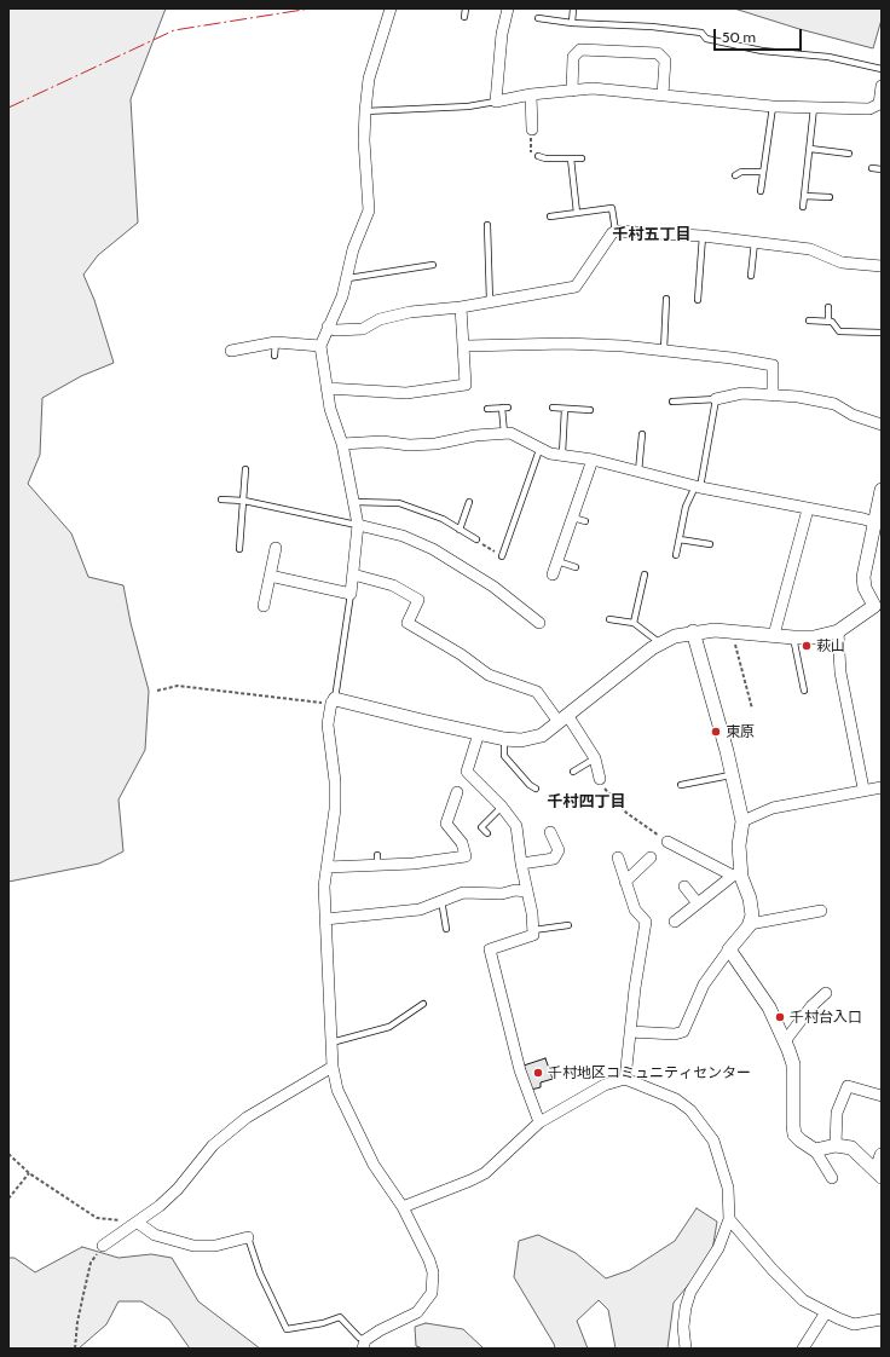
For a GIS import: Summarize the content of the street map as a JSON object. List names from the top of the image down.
{
  "districts": ["千村五丁目", "千村四丁目"],
  "places": [
    "萩山",
    "東原",
    "千村台入口",
    "千村地区コミュニティセンター"
  ],
  "scale_bar": "50 m"
}
